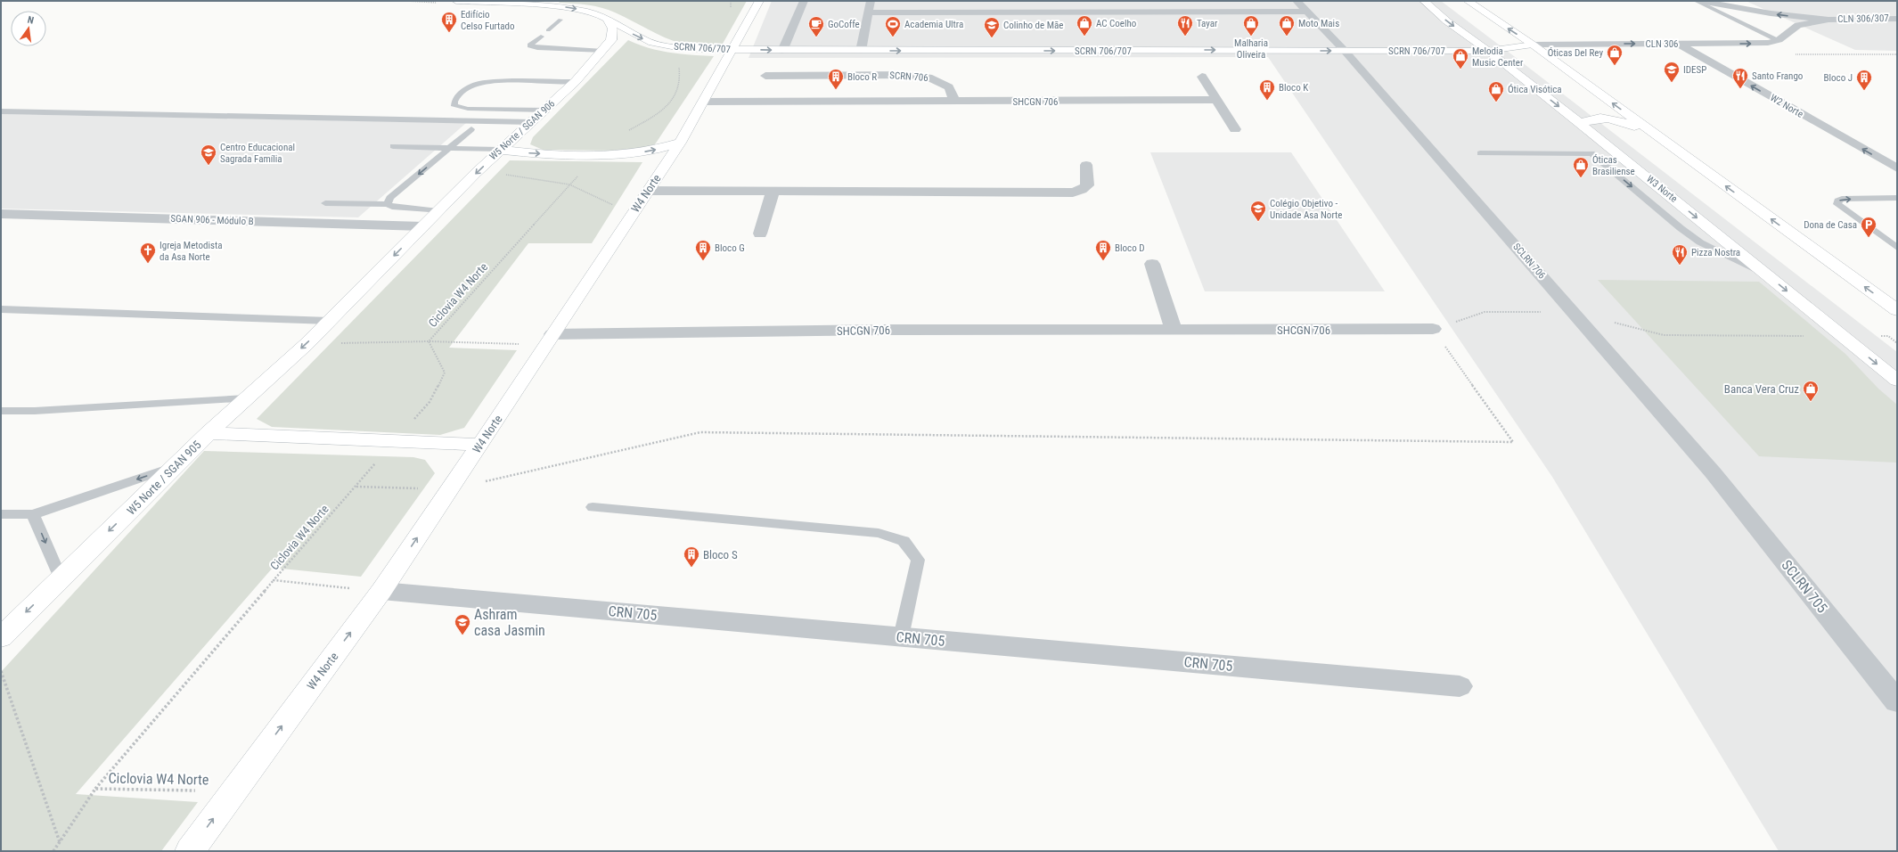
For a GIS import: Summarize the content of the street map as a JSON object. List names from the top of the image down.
{
  "streets": {
    "main road": [
      "CLN 306",
      "SCRN 706/707",
      "W5 Norte / SGAN 906",
      "W3 Norte",
      "W4 Norte",
      "W5 Norte / SGAN 905"
    ],
    "street": [
      "CLN 306/307",
      "SCRN 706",
      "SHCGN 706",
      "W2 Norte",
      "SGAN 906 - Módulo B",
      "SCLRN 706",
      "SCLRN 705",
      "CRN 705"
    ],
    "path": ["Ciclovia W4 Norte"]
  },
  "crossings": [
    ["CLN 306/307", "CLN 306"],
    ["CLN 306", "SCRN 706/707"],
    ["CLN 306", "W2 Norte"],
    ["CLN 306", "W3 Norte"],
    ["SCRN 706/707", "W5 Norte / SGAN 906"],
    ["SCRN 706/707", "W3 Norte"],
    ["SCRN 706/707", "W4 Norte"],
    ["SCRN 706/707", "SCLRN 706"],
    ["SCRN 706/707", "Ciclovia W4 Norte"],
    ["SCRN 706", "SHCGN 706"],
    ["SHCGN 706", "W4 Norte"],
    ["W5 Norte / SGAN 906", "SGAN 906 - Módulo B"],
    ["W5 Norte / SGAN 906", "W5 Norte / SGAN 905"],
    ["W4 Norte", "Ciclovia W4 Norte"],
    ["W4 Norte", "CRN 705"],
    ["SCLRN 706", "SCLRN 705"],
    ["Ciclovia W4 Norte", "CRN 705"]
  ],
  "one_way": [
    "SCRN 706/707",
    "W5 Norte / SGAN 906",
    "W4 Norte",
    "W5 Norte / SGAN 905"
  ],
  "places": {
    "building": [
      "Edifício Celso Furtado",
      "Bloco R",
      "Bloco J",
      "Bloco K",
      "Bloco G",
      "Bloco D",
      "Bloco S"
    ],
    "shop": [
      "AC Coelho",
      "Malharia Oliveira",
      "Moto Mais",
      "Óticas Del Rey",
      "Melodia Music Center",
      "Ótica Visótica",
      "Óticas Brasiliense",
      "Banca Vera Cruz"
    ],
    "restaurant": ["Tayar", "Santo Frango", "Pizza Nostra"],
    "cafe": ["GoCoffe"],
    "sports": ["Academia Ultra"],
    "school or university": [
      "Colinho de Mãe",
      "IDESP",
      "Centro Educacional Sagrada Família",
      "Colégio Objetivo - Unidade Asa Norte",
      "Ashram casa Jasmin"
    ],
    "parking": ["Dona de Casa"],
    "church": ["Igreja Metodista da Asa Norte"]
  },
  "north": "top"
}
